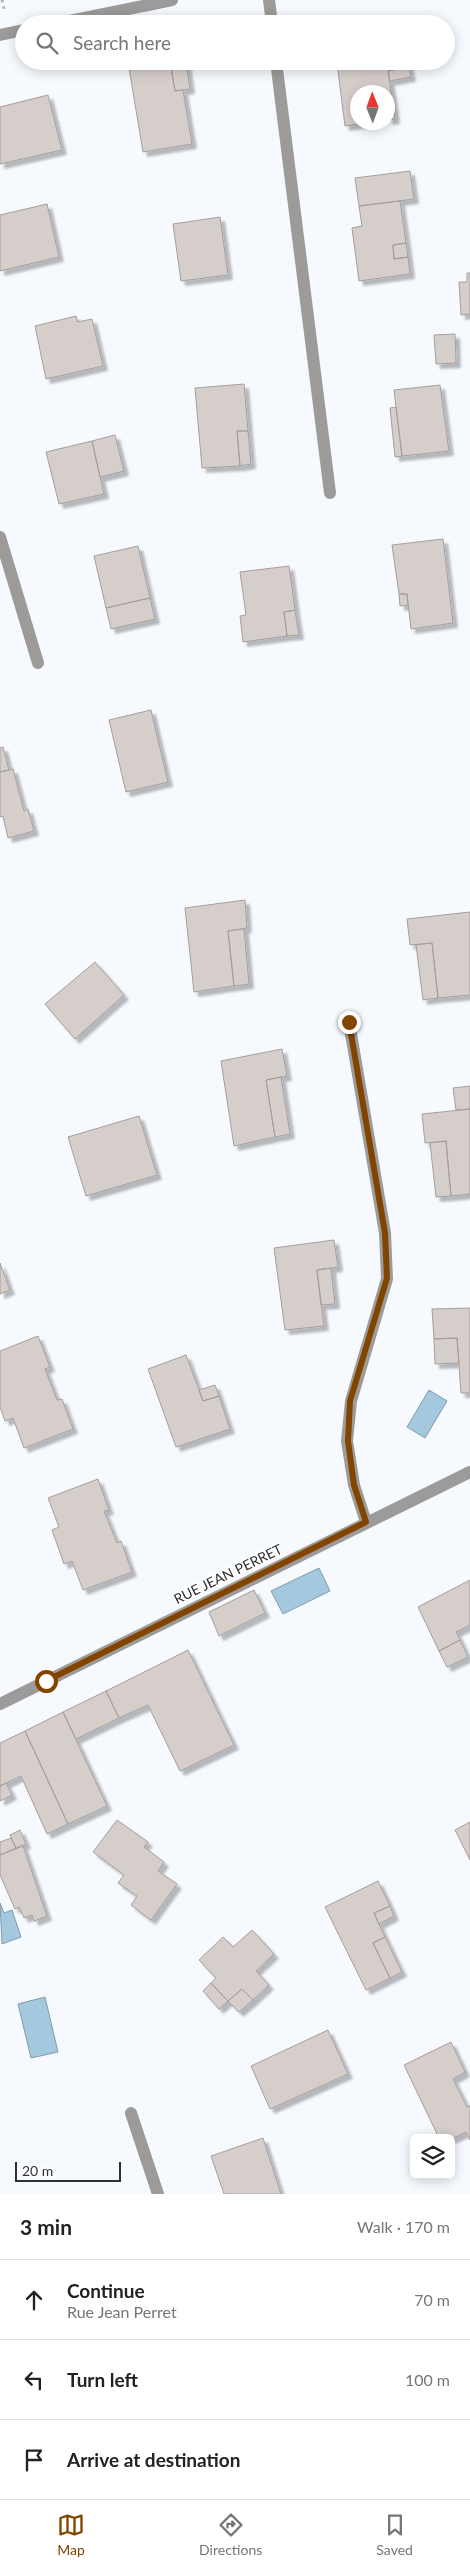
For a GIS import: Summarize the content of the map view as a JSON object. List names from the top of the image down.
{
  "streets": {
    "street": ["RUE JEAN PERRET"]
  },
  "scale_bar": "20 m",
  "north": "top",
  "page": {
    "search": "Search here",
    "scale": "20 m",
    "heading": ["3 min", "Walk · 170 m"],
    "list": [
      ["Continue", "Rue Jean Perret", "70 m"],
      ["Turn left", "100 m"],
      "Arrive at destination"
    ],
    "nav": ["Map", "Directions", "Saved"]
  }
}
